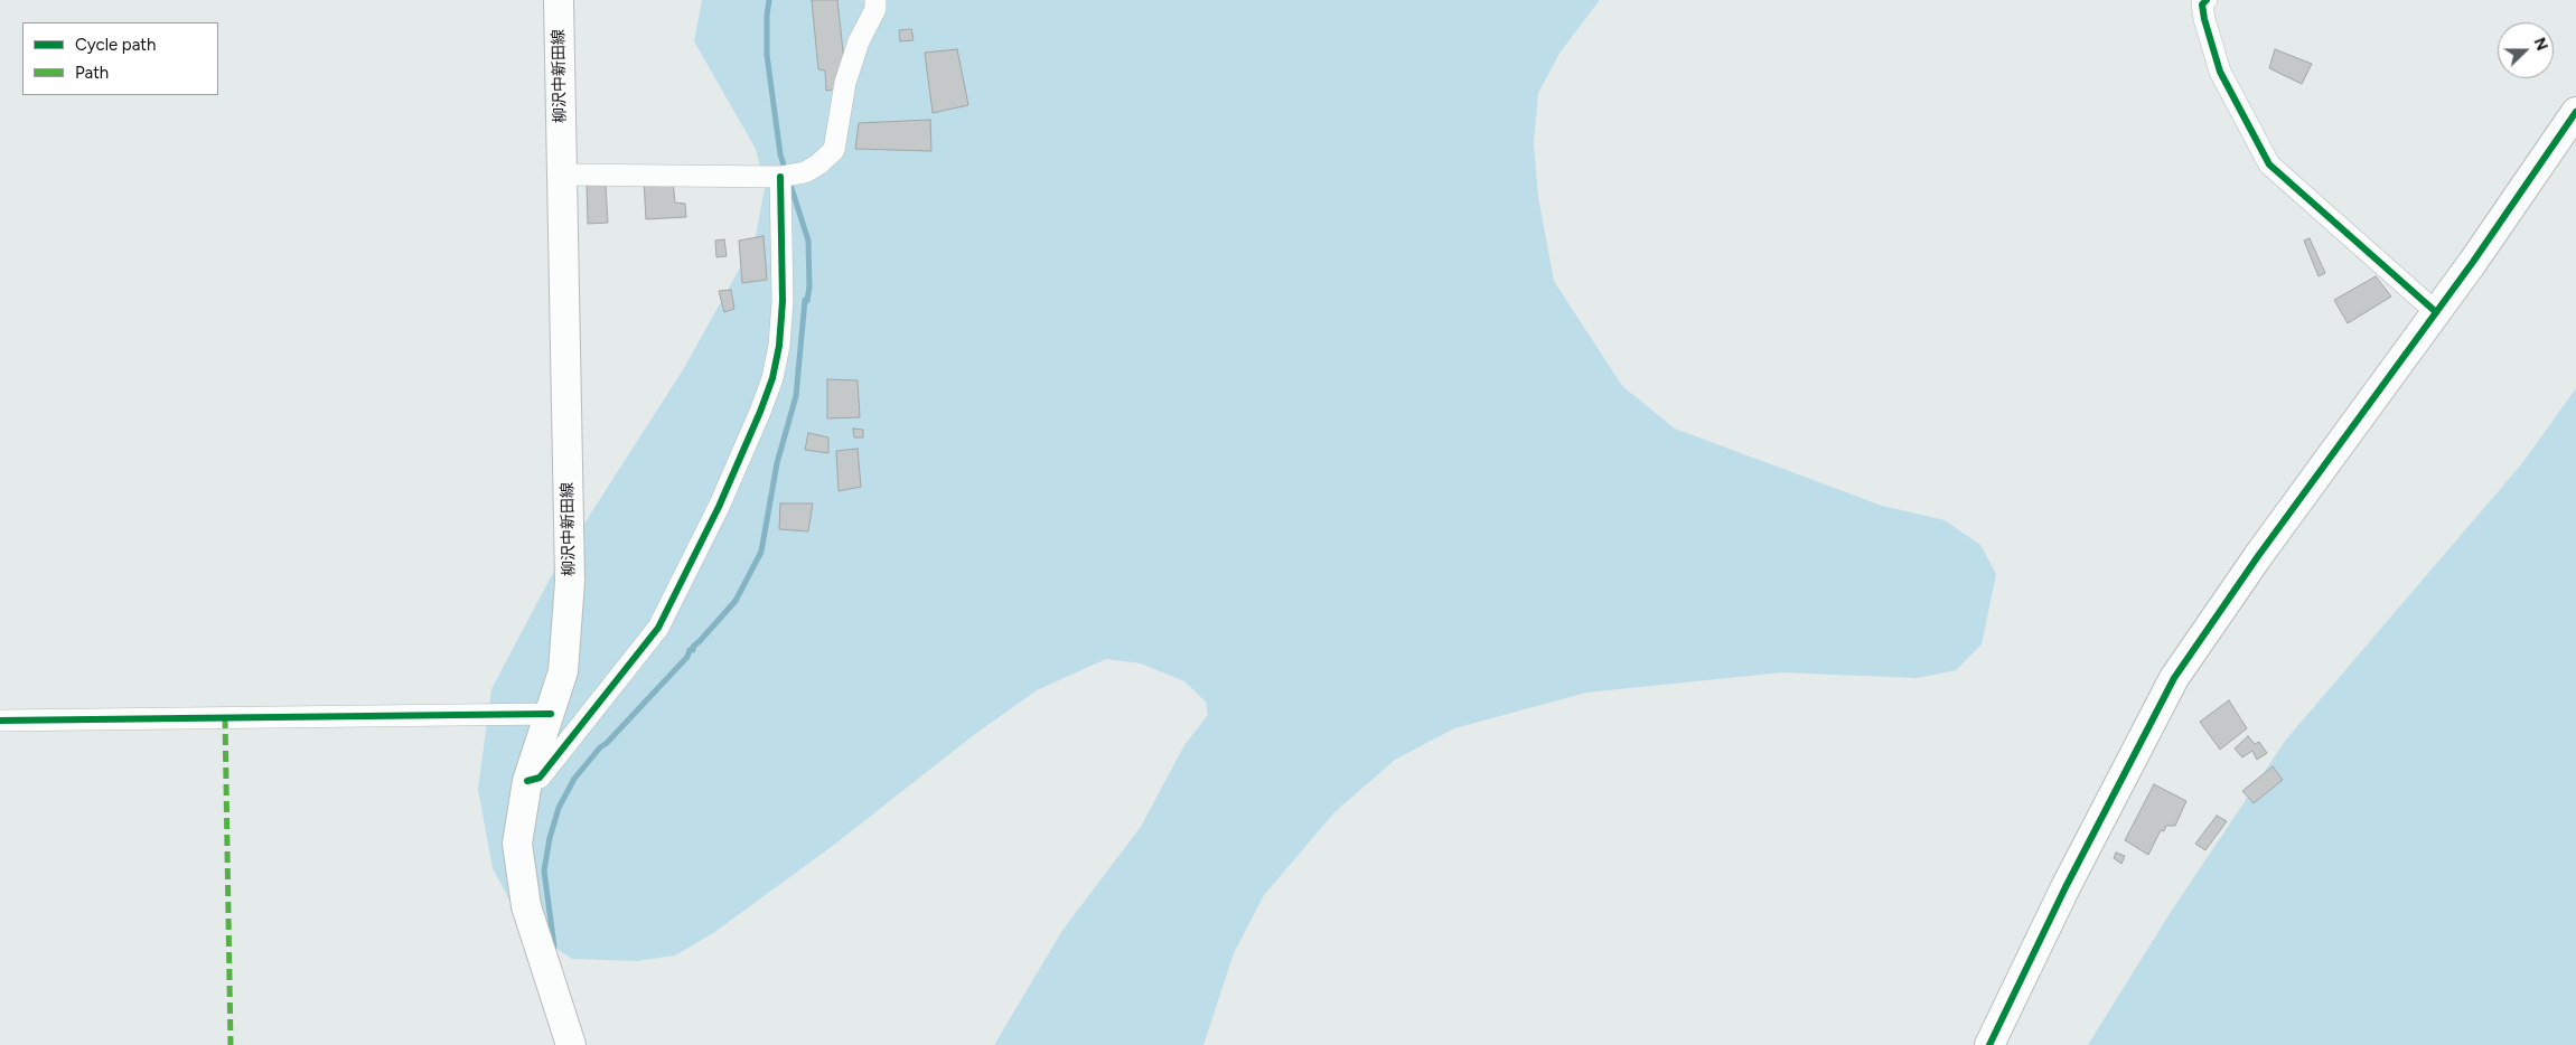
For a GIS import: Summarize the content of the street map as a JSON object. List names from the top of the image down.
{
  "streets": {
    "street": ["柳沢中新田線"]
  },
  "legend": ["Cycle path", "Path"],
  "north": "right"
}
